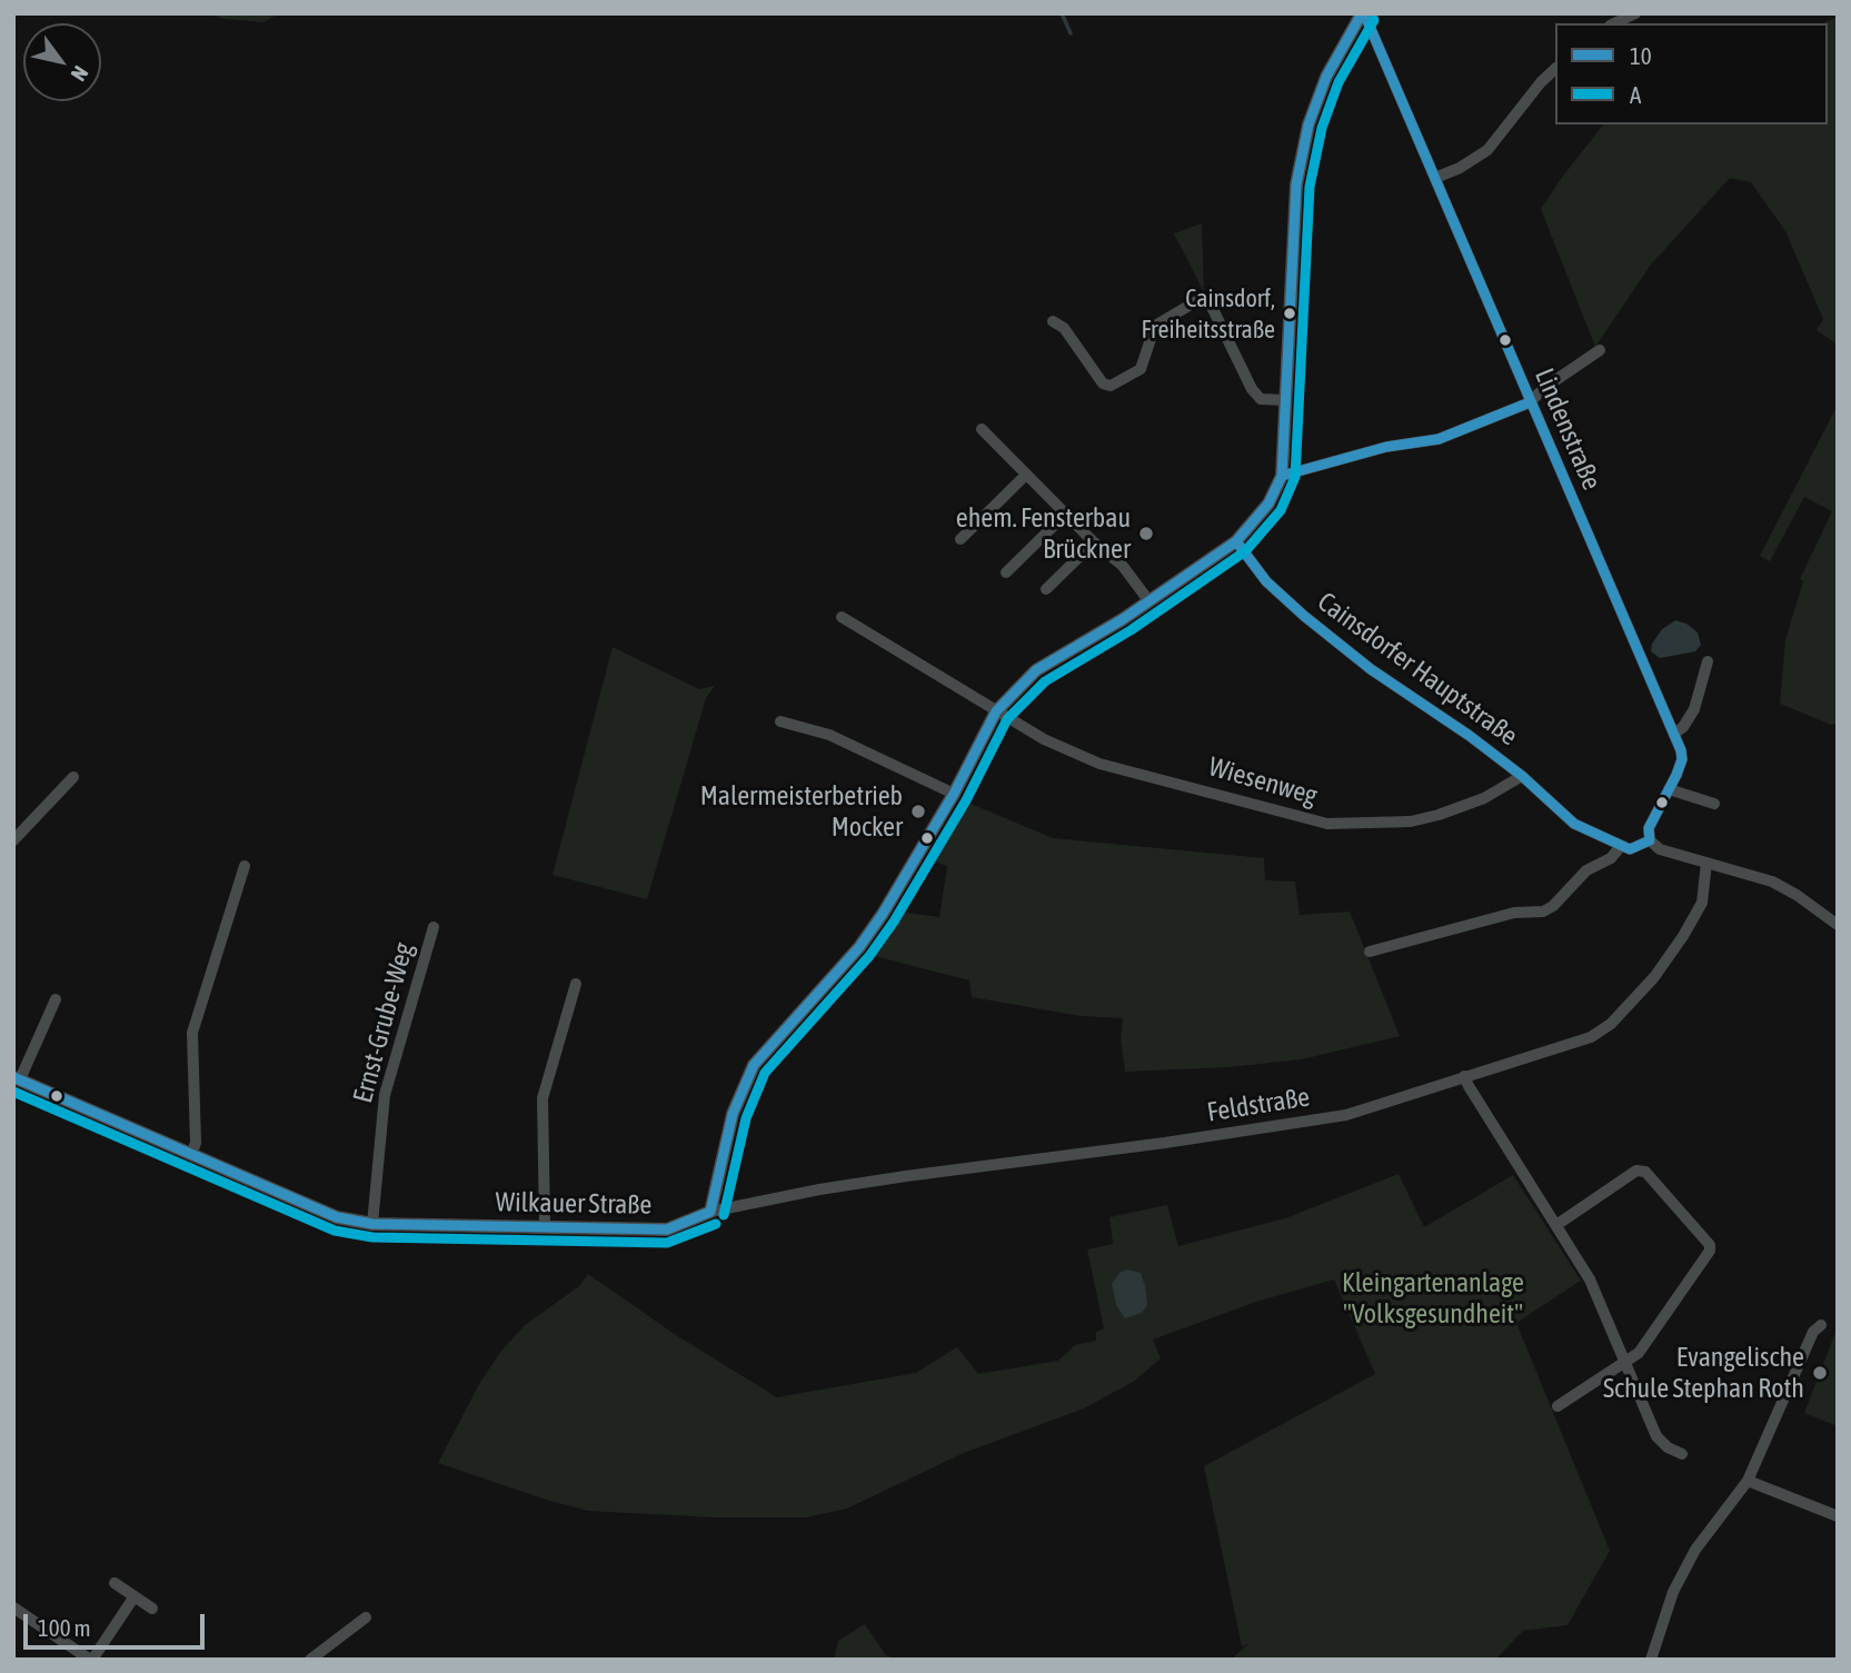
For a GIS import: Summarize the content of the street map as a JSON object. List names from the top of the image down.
{
  "streets": {
    "street": [
      "Lindenstraße",
      "Cainsdorfer Hauptstraße",
      "Wiesenweg",
      "Ernst-Grube-Weg",
      "Feldstraße",
      "Wilkauer Straße"
    ]
  },
  "crossings": [
    ["Cainsdorfer Hauptstraße", "Wiesenweg"],
    ["Ernst-Grube-Weg", "Wilkauer Straße"],
    ["Feldstraße", "Wilkauer Straße"]
  ],
  "parks": ["Kleingartenanlage \"Volksgesundheit\""],
  "places": [
    "Cainsdorf, Freiheitsstraße",
    "ehem. Fensterbau Brückner",
    "Malermeisterbetrieb Mocker",
    "Evangelische Schule Stephan Roth"
  ],
  "lines": ["transit line 10", "transit line A"],
  "legend": ["10", "A"],
  "scale_bar": "100 m",
  "north": "bottom right"
}
